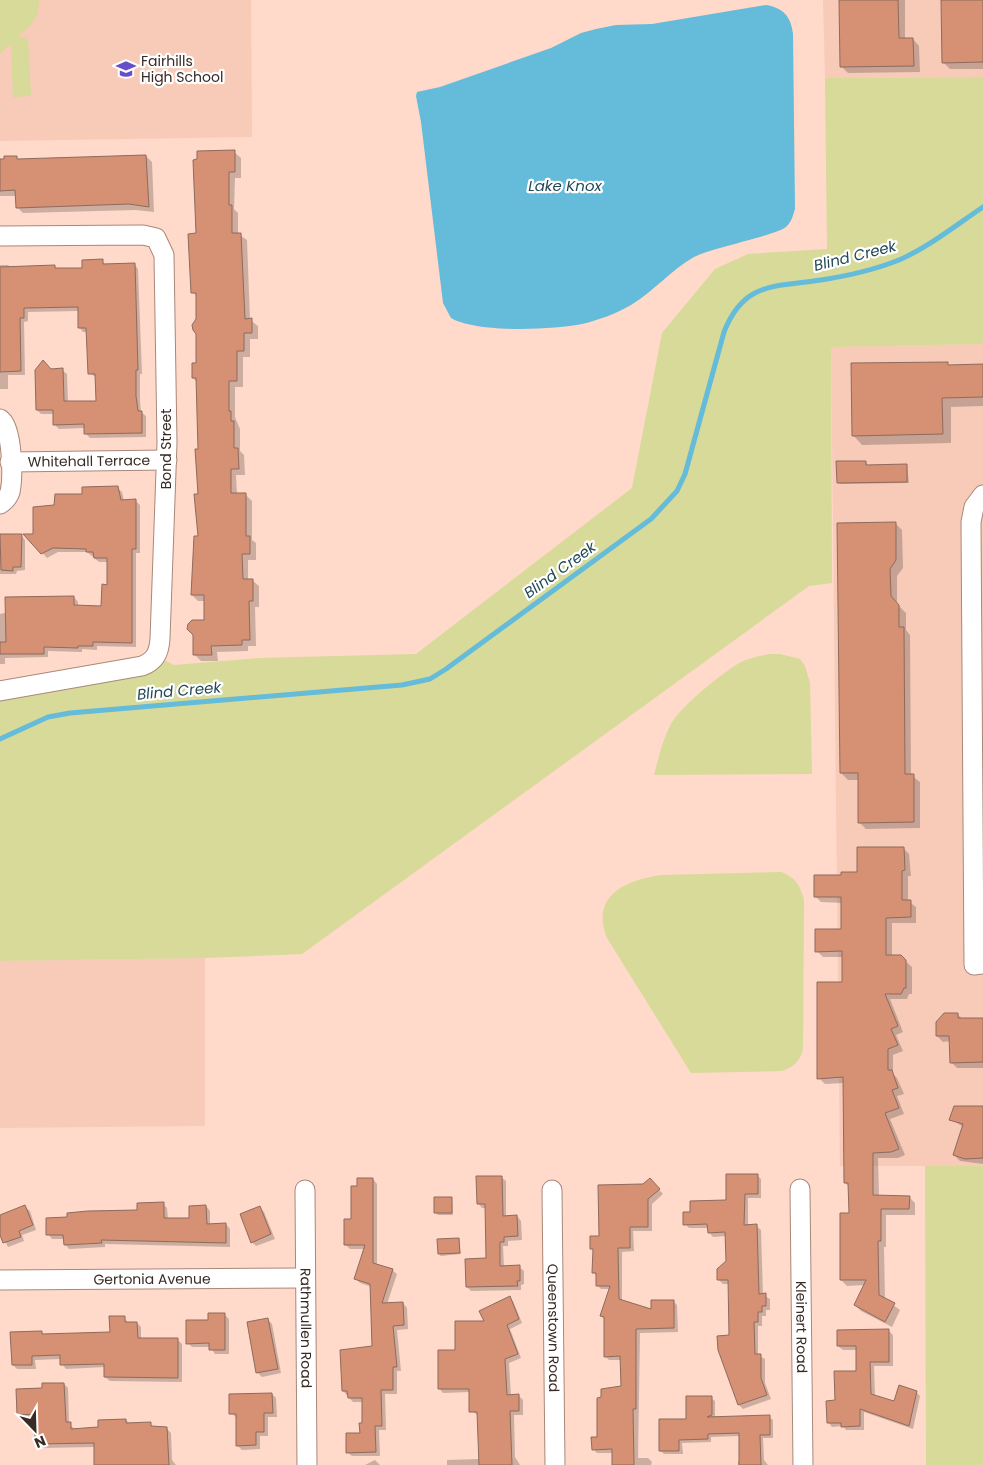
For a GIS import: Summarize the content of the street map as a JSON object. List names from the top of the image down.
{
  "streets": {
    "street": [
      "Bond Street",
      "Whitehall Terrace",
      "Gertonia Avenue",
      "Kleinert Road",
      "Rathmullen Road",
      "Queenstown Road"
    ]
  },
  "crossings": [
    ["Bond Street", "Whitehall Terrace"],
    ["Gertonia Avenue", "Rathmullen Road"]
  ],
  "water": ["Lake Knox", "Blind Creek"],
  "places": {
    "school or university": ["Fairhills High School"]
  },
  "north": "bottom right"
}
